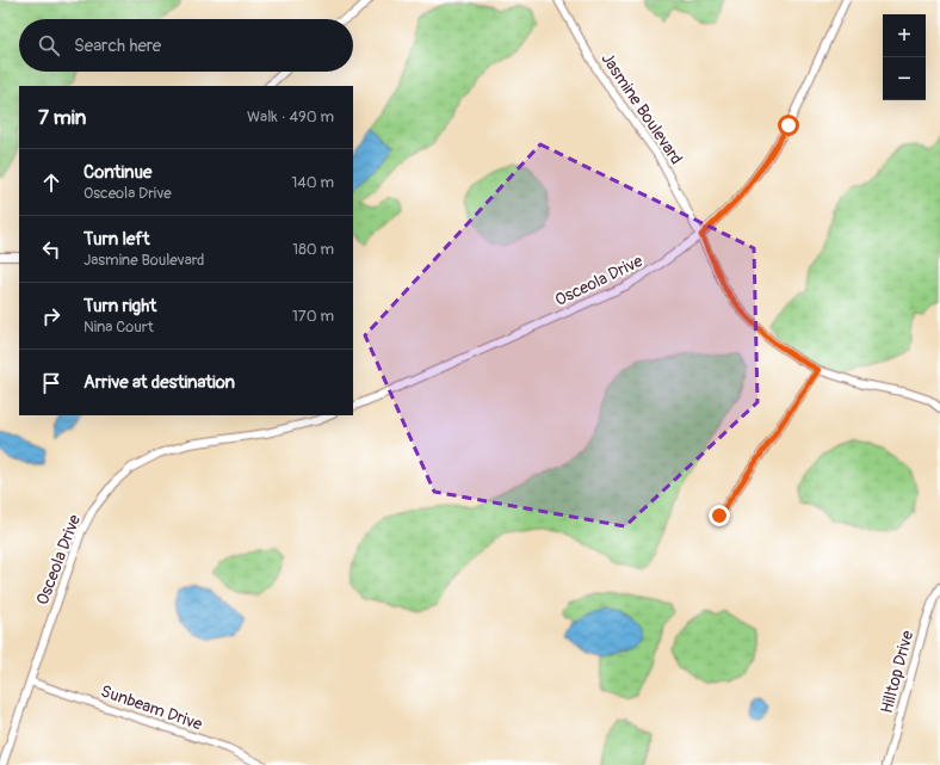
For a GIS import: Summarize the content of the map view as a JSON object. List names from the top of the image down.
{
  "streets": {
    "street": [
      "Jasmine Boulevard",
      "Osceola Drive",
      "Hilltop Drive",
      "Sunbeam Drive"
    ]
  },
  "crossings": [
    ["Jasmine Boulevard", "Osceola Drive"],
    ["Osceola Drive", "Sunbeam Drive"]
  ],
  "page": {
    "map_buttons": ["+", "−"],
    "search": "Search here",
    "heading": ["7 min", "Walk · 490 m"],
    "list": [
      ["Continue", "Osceola Drive", "140 m"],
      ["Turn left", "Jasmine Boulevard", "180 m"],
      ["Turn right", "Nina Court", "170 m"],
      "Arrive at destination"
    ]
  }
}
